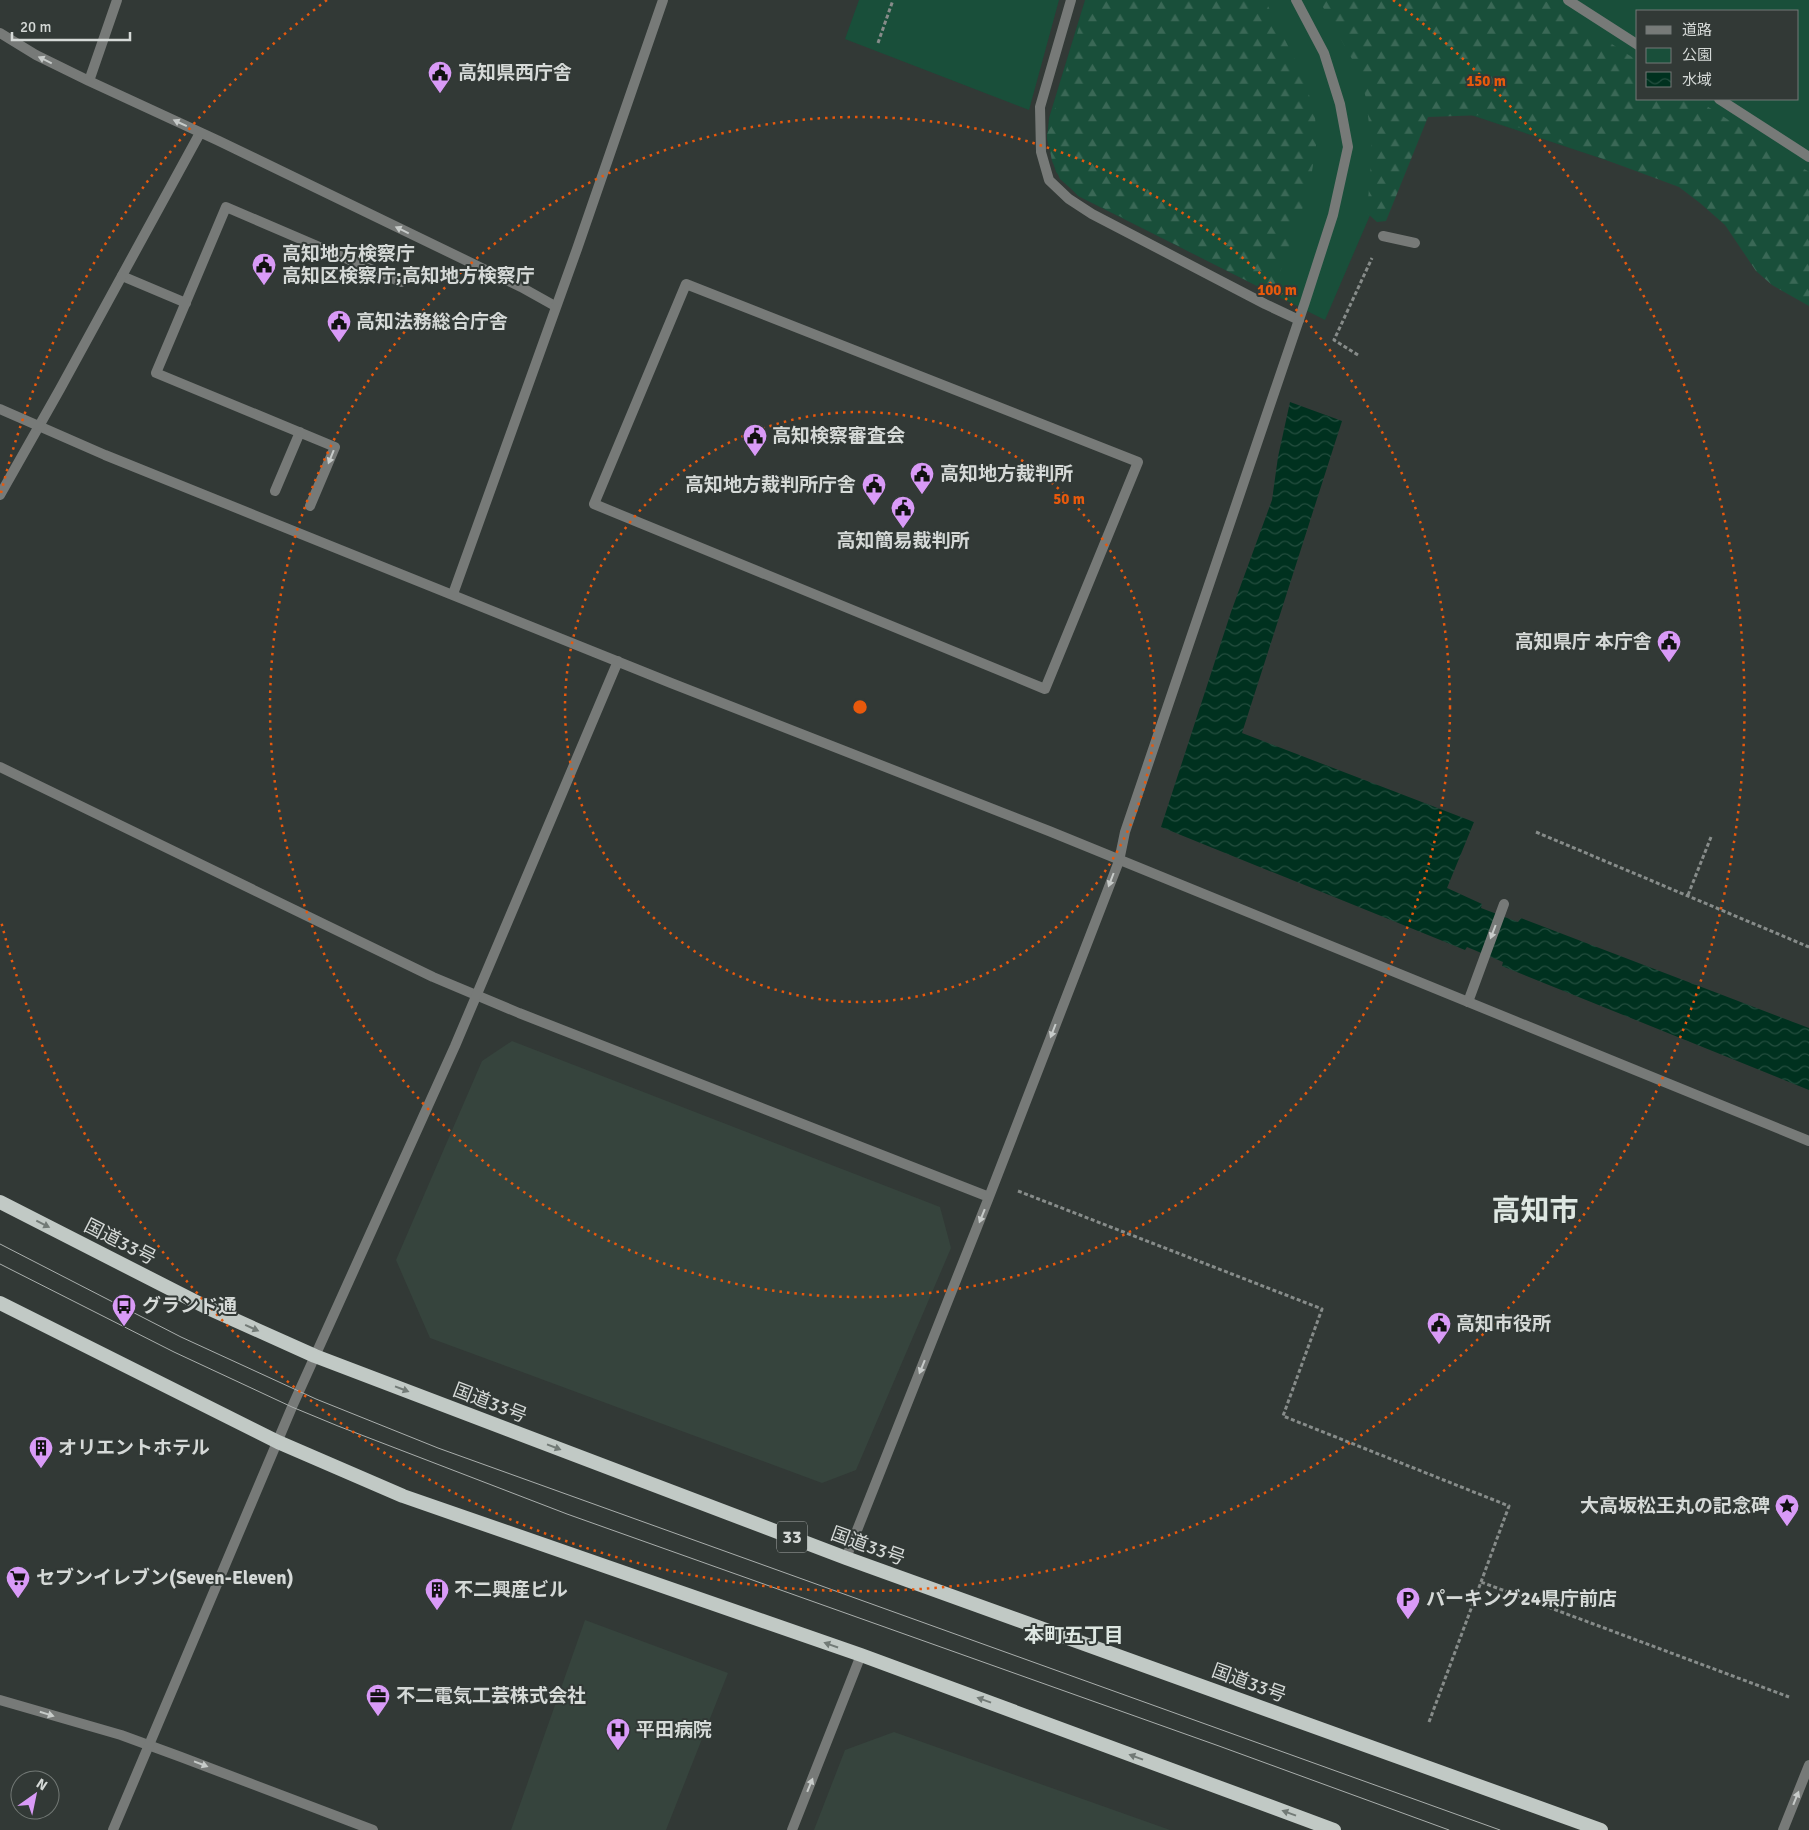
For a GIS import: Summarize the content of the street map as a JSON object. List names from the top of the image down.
{
  "streets": {
    "highway": ["国道33号", "33"]
  },
  "districts": ["高知市", "本町五丁目"],
  "places": {
    "public building": [
      "高知県西庁舎",
      "高知地方検察庁 高知区検察庁;高知地方検察庁",
      "高知法務総合庁舎",
      "高知検察審査会",
      "高知地方裁判所",
      "高知地方裁判所庁舎",
      "高知簡易裁判所",
      "高知県庁 本庁舎",
      "高知市役所"
    ],
    "bus stop": ["グランド通"],
    "building": ["オリエントホテル", "不二興産ビル"],
    "place": ["大高坂松王丸の記念碑"],
    "supermarket": ["セブンイレブン(Seven-Eleven)"],
    "parking": ["パーキング24県庁前店"],
    "office": ["不二電気工芸株式会社"],
    "hospital": ["平田病院"]
  },
  "legend": ["道路", "公園", "水域"],
  "scale_bar": "20 m",
  "north": "top right",
  "rings": ["150 m", "100 m", "50 m"]
}
